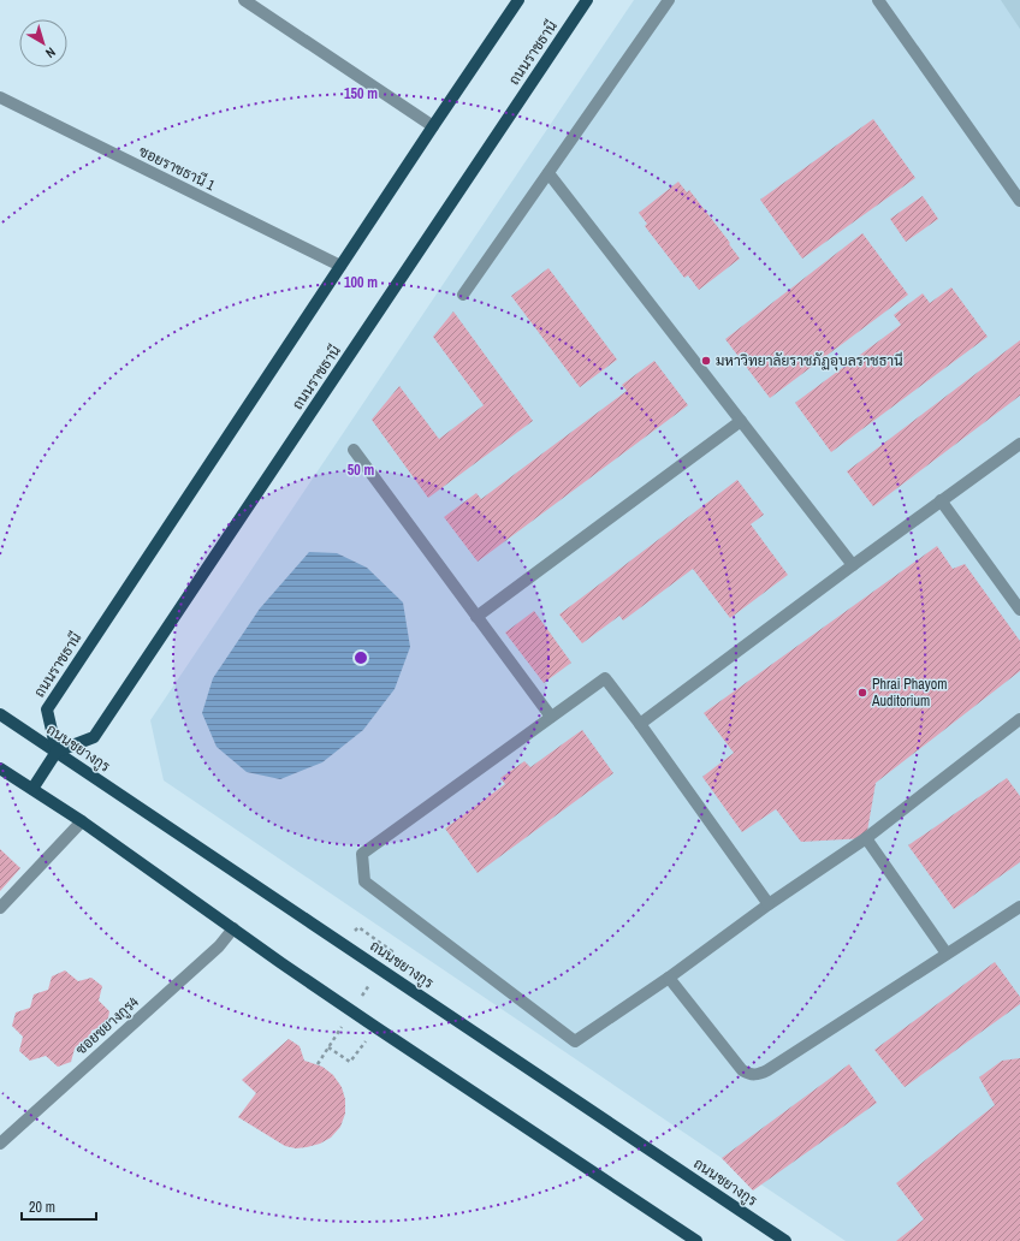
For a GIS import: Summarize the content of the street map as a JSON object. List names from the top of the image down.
{
  "streets": {
    "main road": ["ถนนราชธานี", "ถนนชยางกูร"],
    "street": ["ซอยราชธานี 1", "ซอยชยางกูร4"]
  },
  "crossings": [
    ["ถนนราชธานี", "ซอยราชธานี 1"],
    ["ถนนราชธานี", "ถนนชยางกูร"]
  ],
  "places": ["มหาวิทยาลัยราชภัฏอุบลราชธานี", "Phrai Phayom Auditorium"],
  "scale_bar": "20 m",
  "north": "bottom right",
  "rings": ["150 m", "100 m", "50 m"]
}
